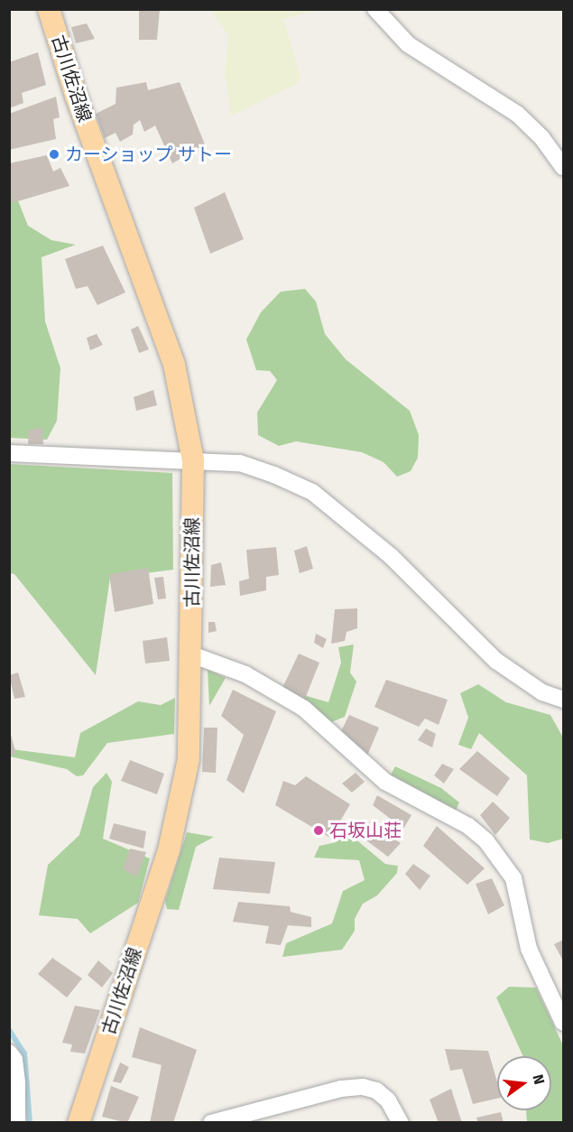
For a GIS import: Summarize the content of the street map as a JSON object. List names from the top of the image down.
{
  "streets": {
    "main road": ["古川佐沼線"]
  },
  "places": ["カーショップ サトー", "石坂山荘"],
  "north": "right"
}
